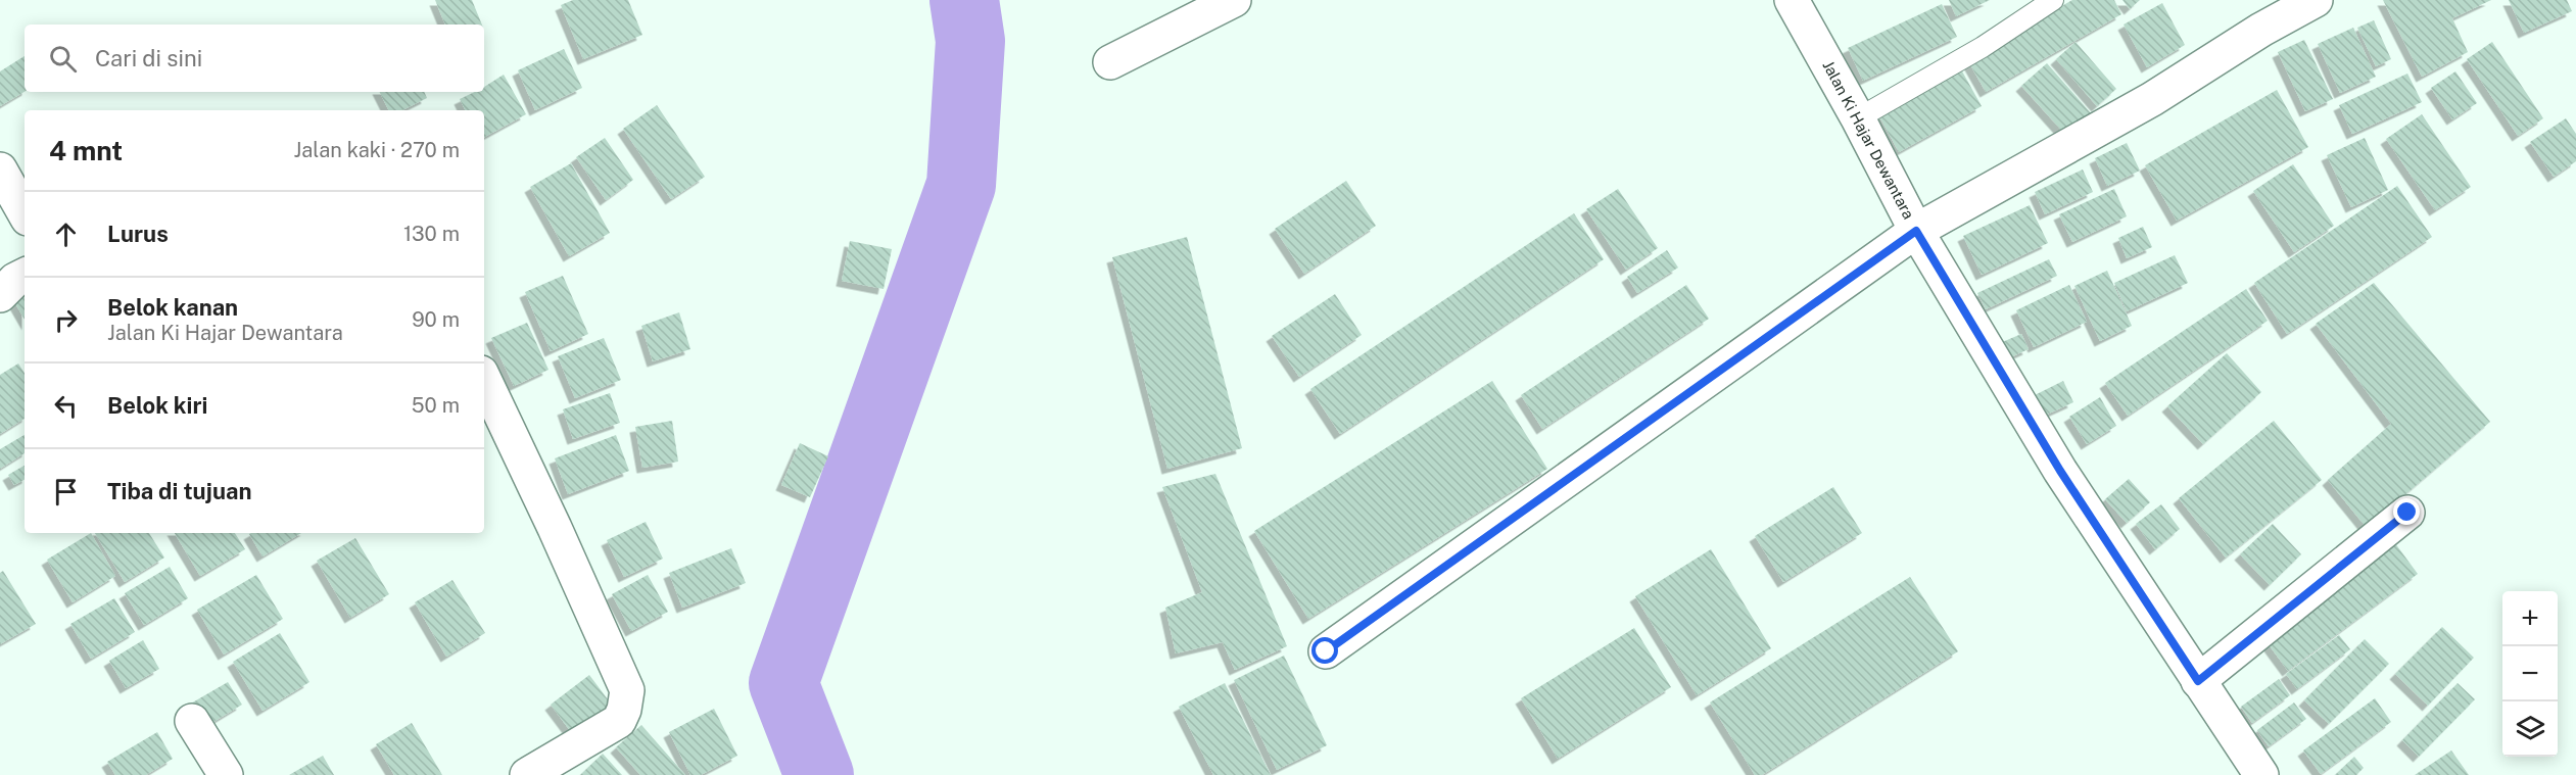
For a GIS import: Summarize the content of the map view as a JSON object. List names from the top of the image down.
{
  "streets": {
    "street": ["Jalan Ki Hajar Dewantara"]
  },
  "page": {
    "search": "Cari di sini",
    "heading": ["4 mnt", "Jalan kaki · 270 m"],
    "list": [
      ["Lurus", "130 m"],
      ["Belok kanan", "Jalan Ki Hajar Dewantara", "90 m"],
      ["Belok kiri", "50 m"],
      "Tiba di tujuan"
    ],
    "map_buttons": ["+", "−"]
  }
}
